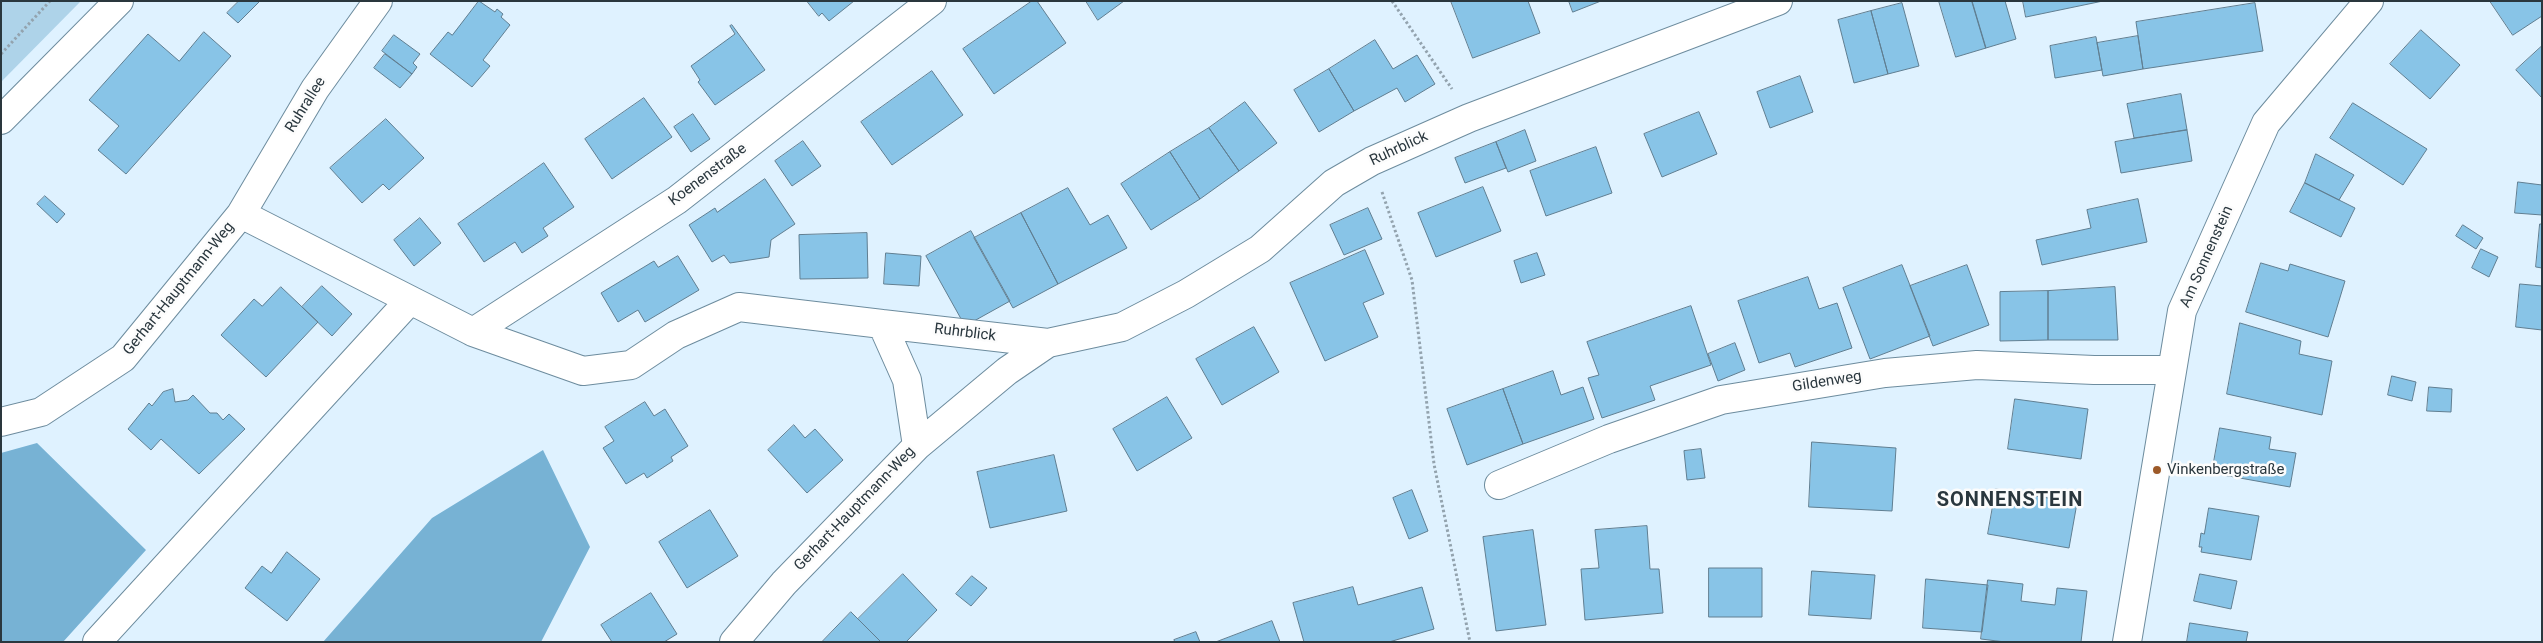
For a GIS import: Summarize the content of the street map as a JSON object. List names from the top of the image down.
{
  "streets": {
    "street": [
      "Ruhrallee",
      "Ruhrblick",
      "Koenenstraße",
      "Am Sonnenstein",
      "Gerhart-Hauptmann-Weg",
      "Gildenweg"
    ]
  },
  "crossings": [
    ["Ruhrallee", "Gerhart-Hauptmann-Weg"],
    ["Ruhrblick", "Gerhart-Hauptmann-Weg"],
    ["Koenenstraße", "Gerhart-Hauptmann-Weg"],
    ["Am Sonnenstein", "Gildenweg"]
  ],
  "districts": ["SONNENSTEIN"],
  "places": ["Vinkenbergstraße"]
}
